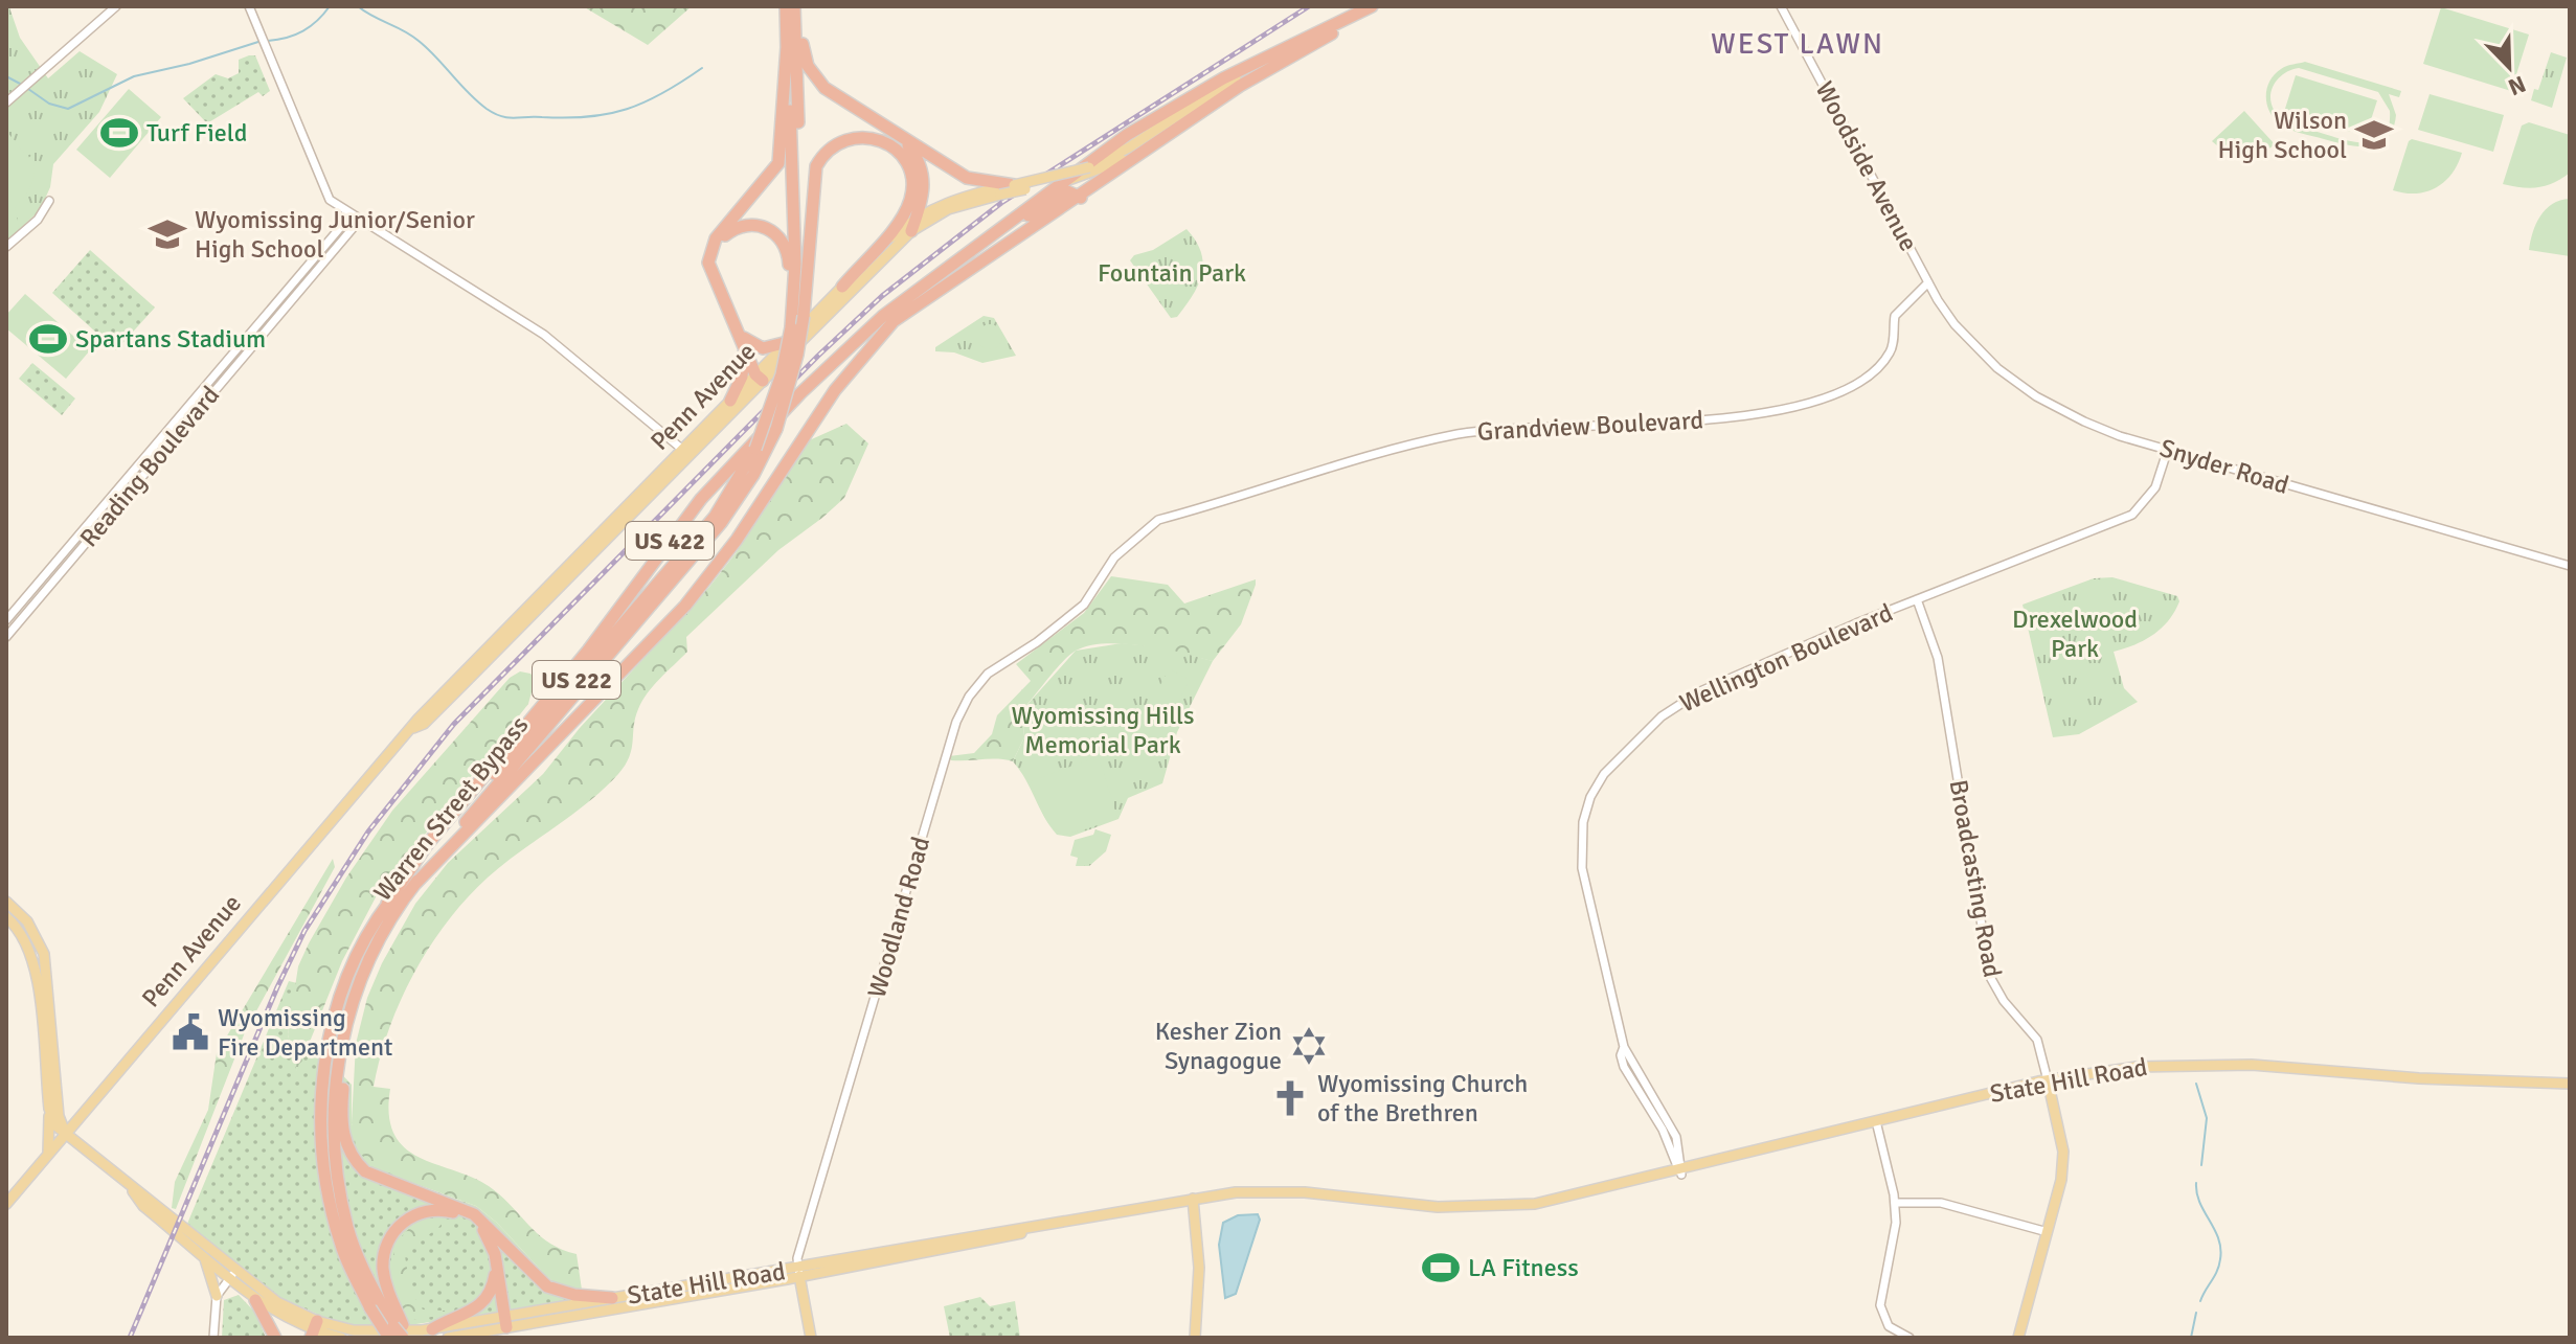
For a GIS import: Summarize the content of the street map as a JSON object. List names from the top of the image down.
{
  "streets": {
    "highway": [
      "Penn Avenue",
      "US 422",
      "US 222",
      "Warren Street Bypass"
    ],
    "main road": ["Broadcasting Road", "Woodland Road", "State Hill Road"],
    "street": [
      "Woodside Avenue",
      "Grandview Boulevard",
      "Reading Boulevard",
      "Snyder Road",
      "Wellington Boulevard"
    ]
  },
  "crossings": [
    ["Woodside Avenue", "Grandview Boulevard"],
    ["Woodside Avenue", "Snyder Road"],
    ["Penn Avenue", "Warren Street Bypass"],
    ["Penn Avenue", "State Hill Road"],
    ["Grandview Boulevard", "Snyder Road"],
    ["Grandview Boulevard", "Woodland Road"],
    ["Snyder Road", "Wellington Boulevard"],
    ["Wellington Boulevard", "Broadcasting Road"],
    ["Wellington Boulevard", "State Hill Road"],
    ["US 222", "Warren Street Bypass"],
    ["Broadcasting Road", "State Hill Road"],
    ["Woodland Road", "State Hill Road"]
  ],
  "districts": ["WEST LAWN"],
  "parks": ["Fountain Park", "Drexelwood Park", "Wyomissing Hills Memorial Park"],
  "places": {
    "sports": ["Turf Field", "Spartans Stadium", "LA Fitness"],
    "school or university": ["Wilson High School", "Wyomissing Junior/Senior High School"],
    "public building": ["Wyomissing Fire Department"],
    "synagogue": ["Kesher Zion Synagogue"],
    "church": ["Wyomissing Church of the Brethren"]
  },
  "north": "bottom right"
}
